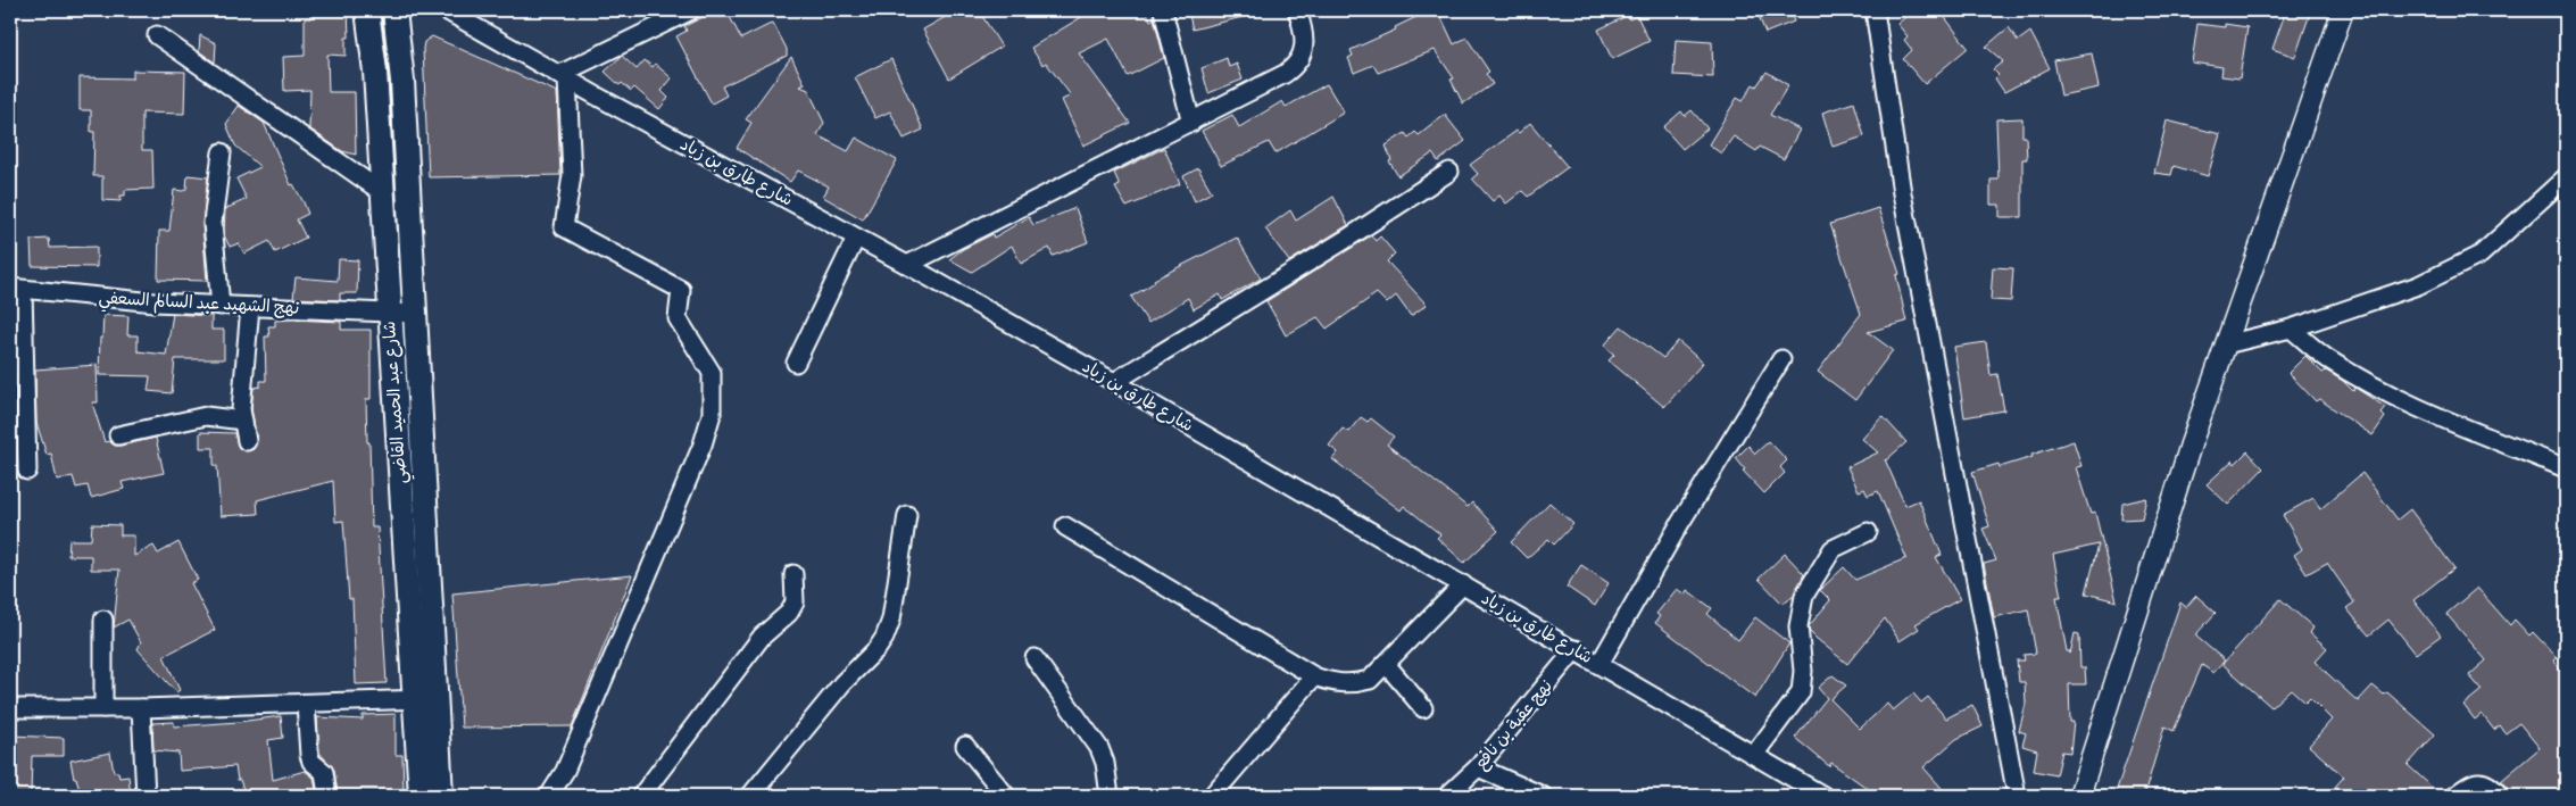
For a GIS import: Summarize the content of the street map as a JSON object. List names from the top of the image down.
{
  "streets": {
    "main road": ["شارع عبد الحميد القاضي"],
    "street": ["شارع طارق بن زياد", "نهج الشهيد عبد السالم السعفي", "نهج عقبة بن نافع"]
  },
  "crossings": [
    ["شارع طارق بن زياد", "نهج عقبة بن نافع"],
    ["نهج الشهيد عبد السالم السعفي", "شارع عبد الحميد القاضي"]
  ]
}
